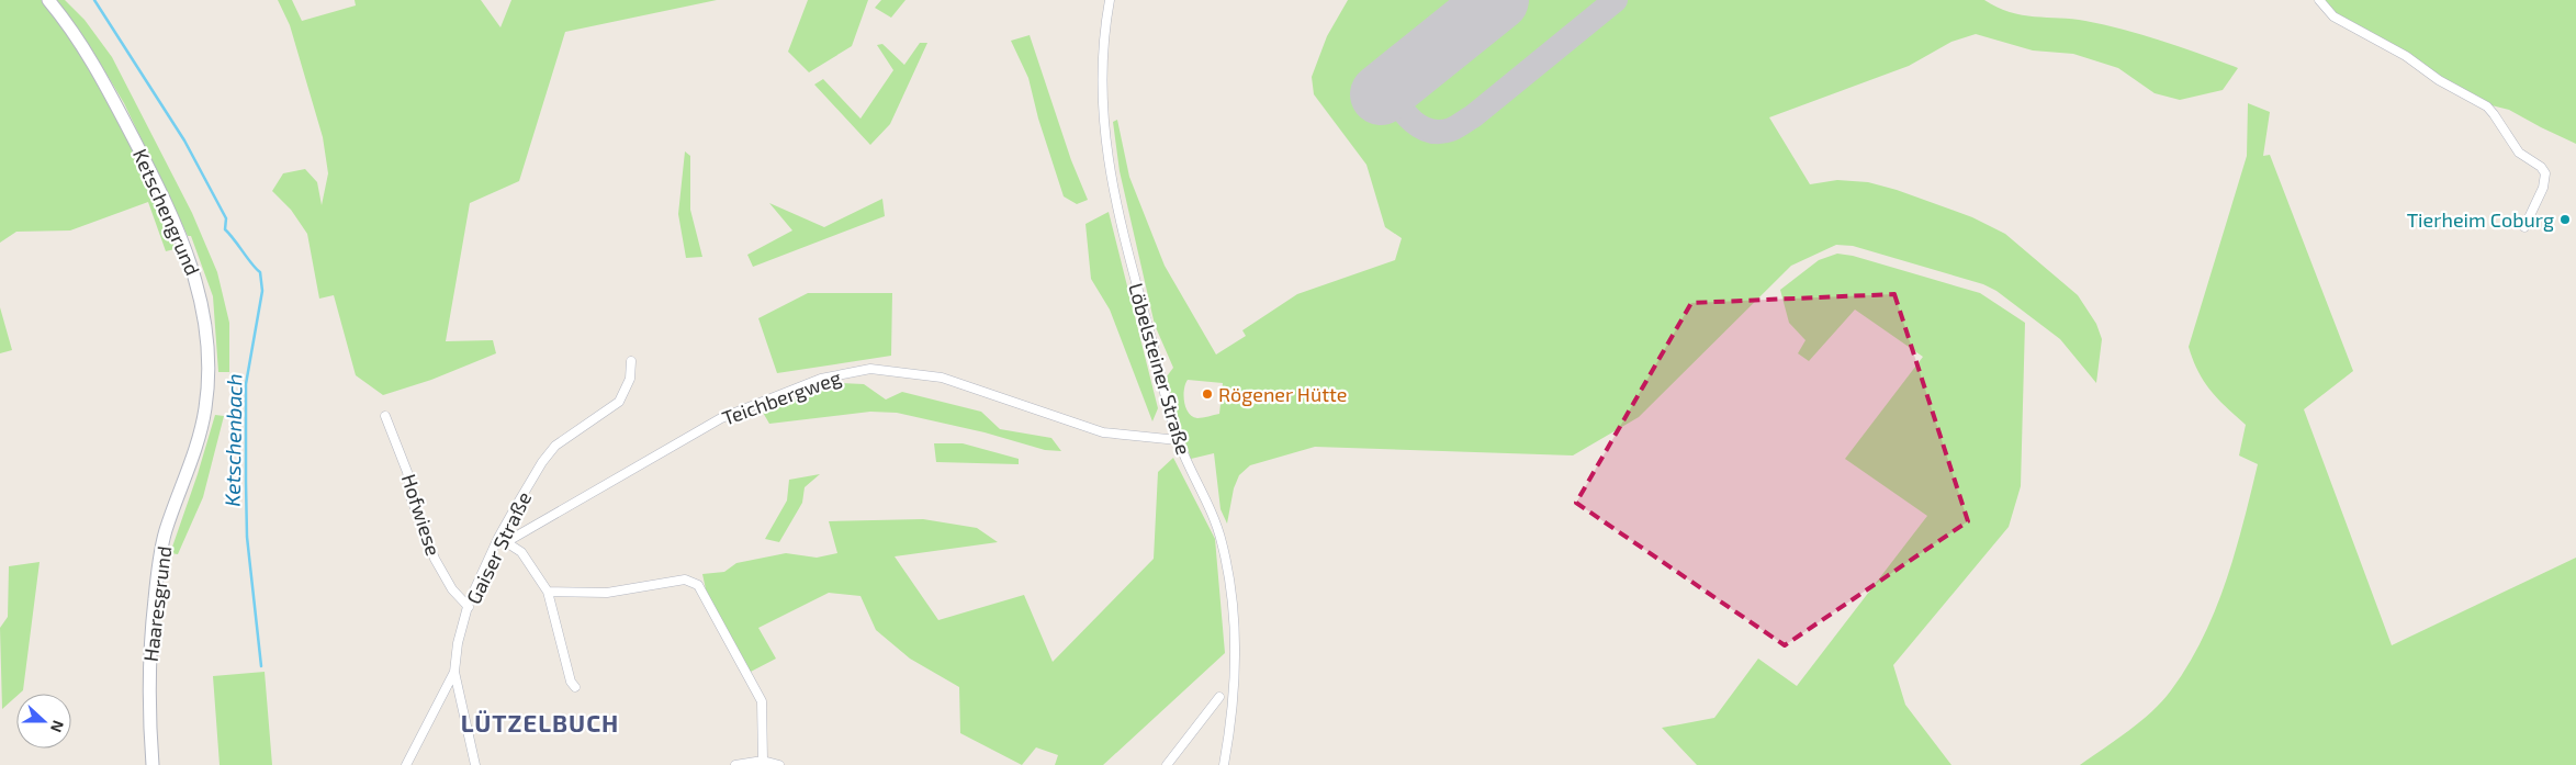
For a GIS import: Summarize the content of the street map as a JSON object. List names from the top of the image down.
{
  "streets": {
    "street": [
      "Ketschengrund",
      "Löbelsteiner Straße",
      "Teichbergweg",
      "Hofwiese",
      "Gaiser Straße",
      "Haaresgrund"
    ]
  },
  "crossings": [
    ["Ketschengrund", "Haaresgrund"],
    ["Löbelsteiner Straße", "Teichbergweg"],
    ["Teichbergweg", "Gaiser Straße"],
    ["Hofwiese", "Gaiser Straße"]
  ],
  "districts": ["LÜTZELBUCH"],
  "water": ["Ketschenbach"],
  "places": ["Tierheim Coburg", "Rögener Hütte"],
  "north": "right"
}
